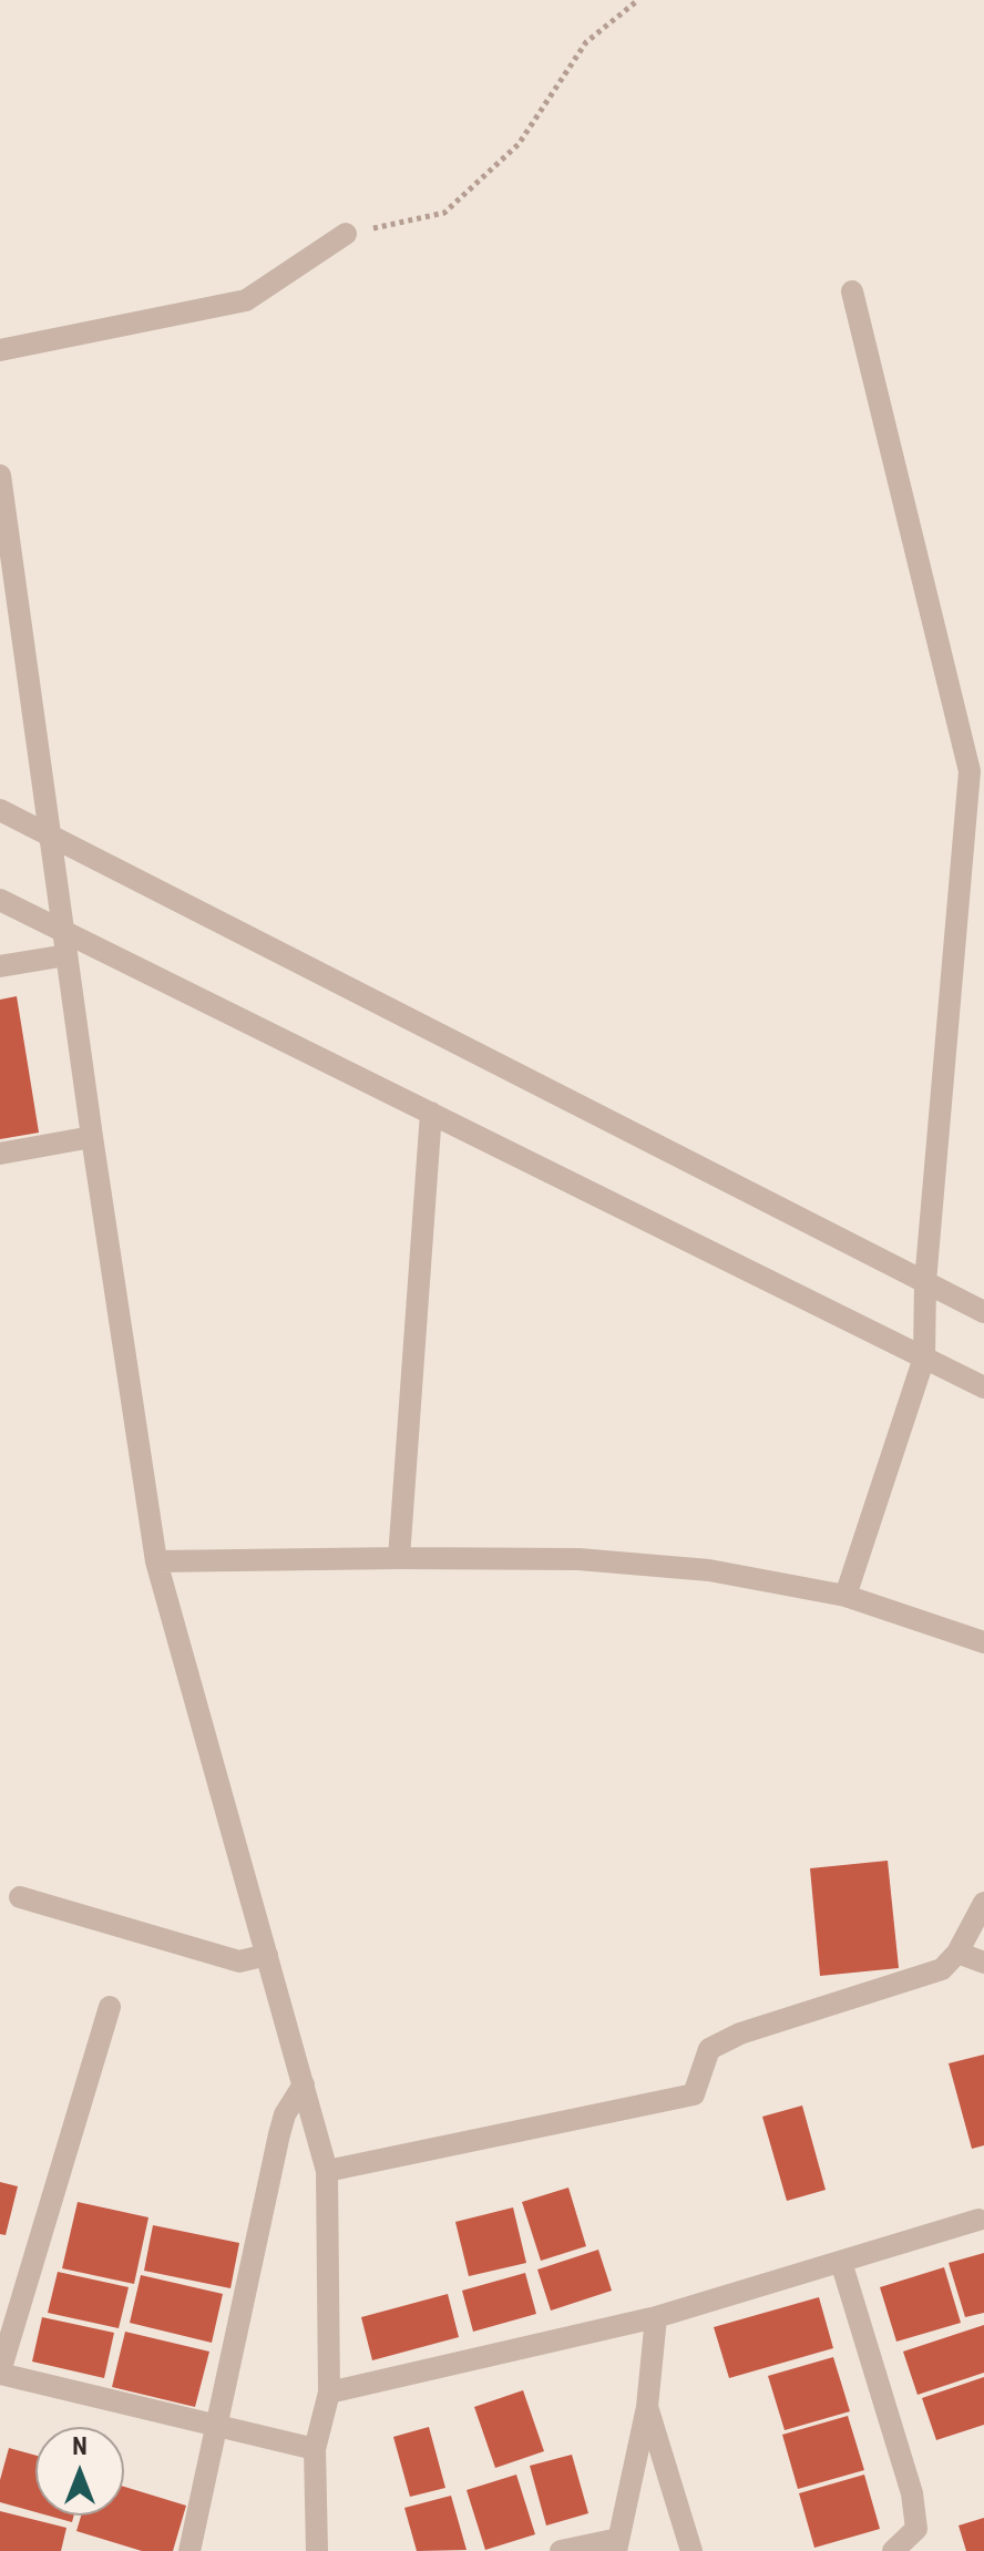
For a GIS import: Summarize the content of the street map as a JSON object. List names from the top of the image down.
{
  "north": "top"
}
